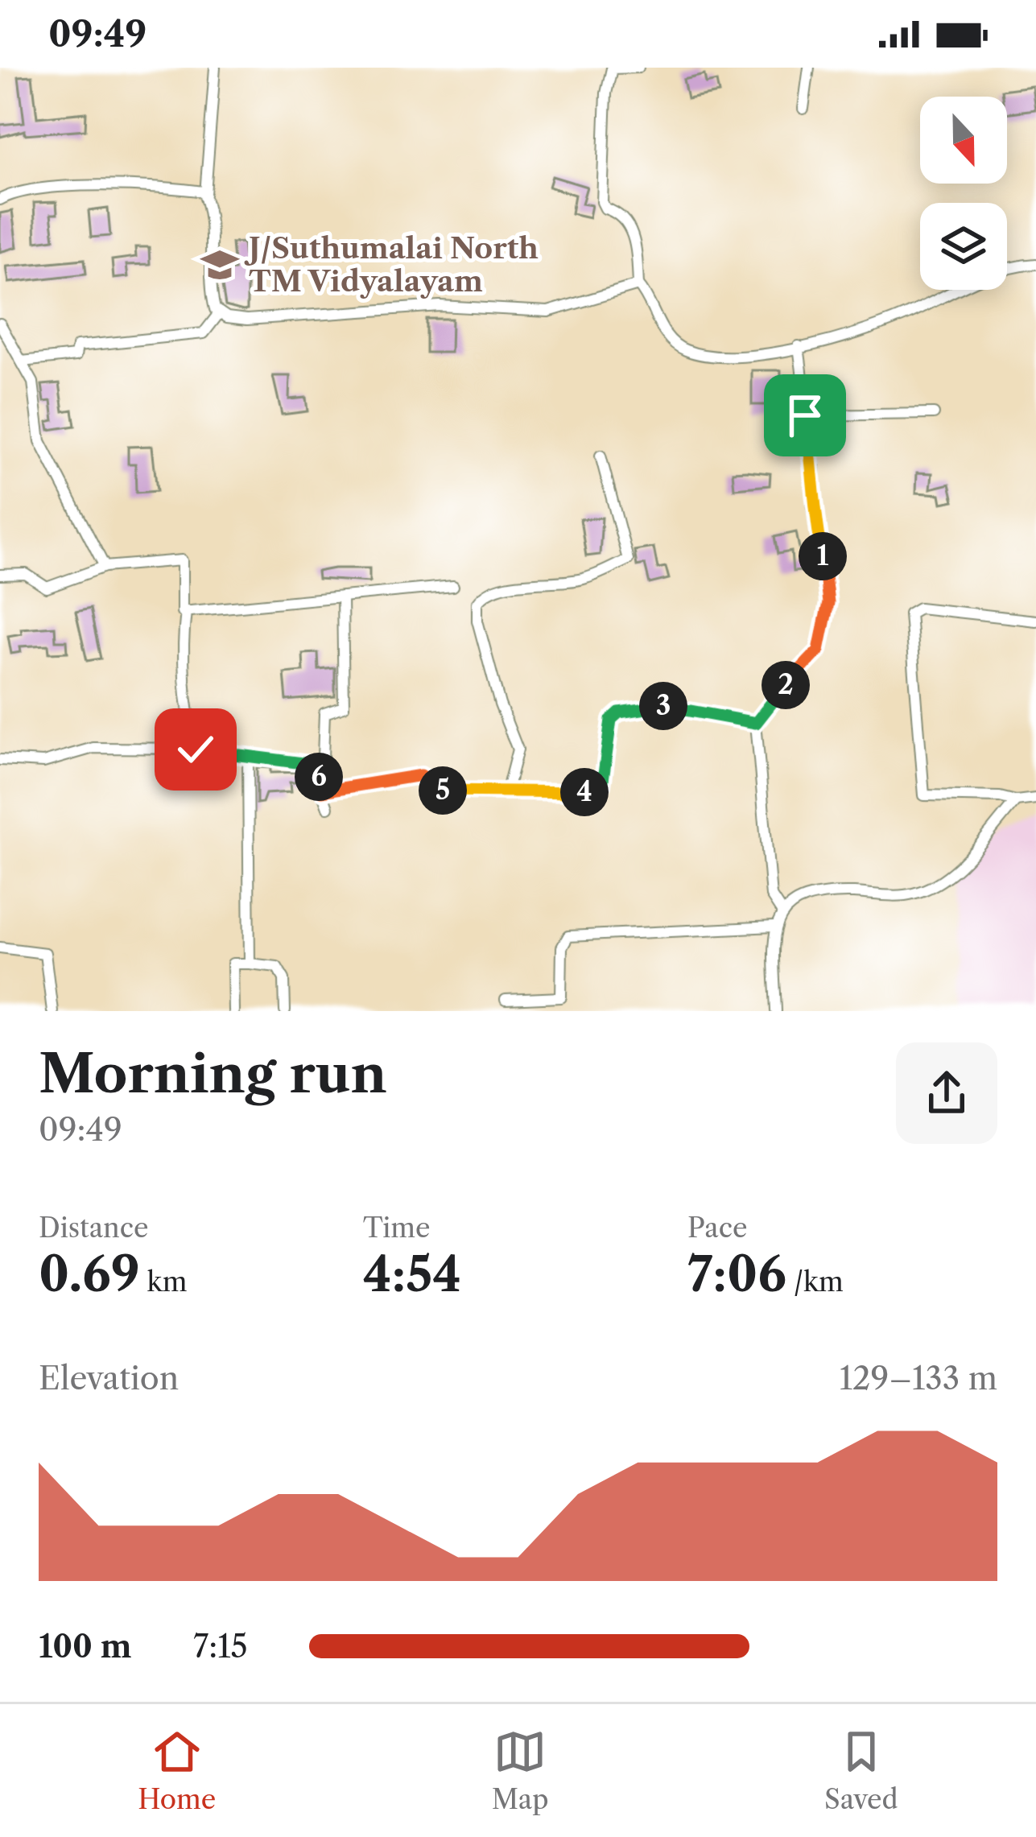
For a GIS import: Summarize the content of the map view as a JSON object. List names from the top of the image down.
{
  "places": {
    "school or university": ["J/Suthumalai North TM Vidyalayam"]
  },
  "north": "bottom",
  "page": {
    "status": "09:49",
    "pins": [
      "1",
      "2",
      "3",
      "6",
      "5",
      "4"
    ],
    "heading": ["Morning run", "09:49"],
    "stats": [
      ["Distance", "0.69 km"],
      ["Time", "4:54"],
      ["Pace", "7:06 /km"]
    ],
    "chart": ["Elevation", "129–133 m"],
    "list": [
      {
        "name": "100 m",
        "note": "7:15"
      }
    ],
    "tabs": ["Home", "Map", "Saved"]
  }
}
